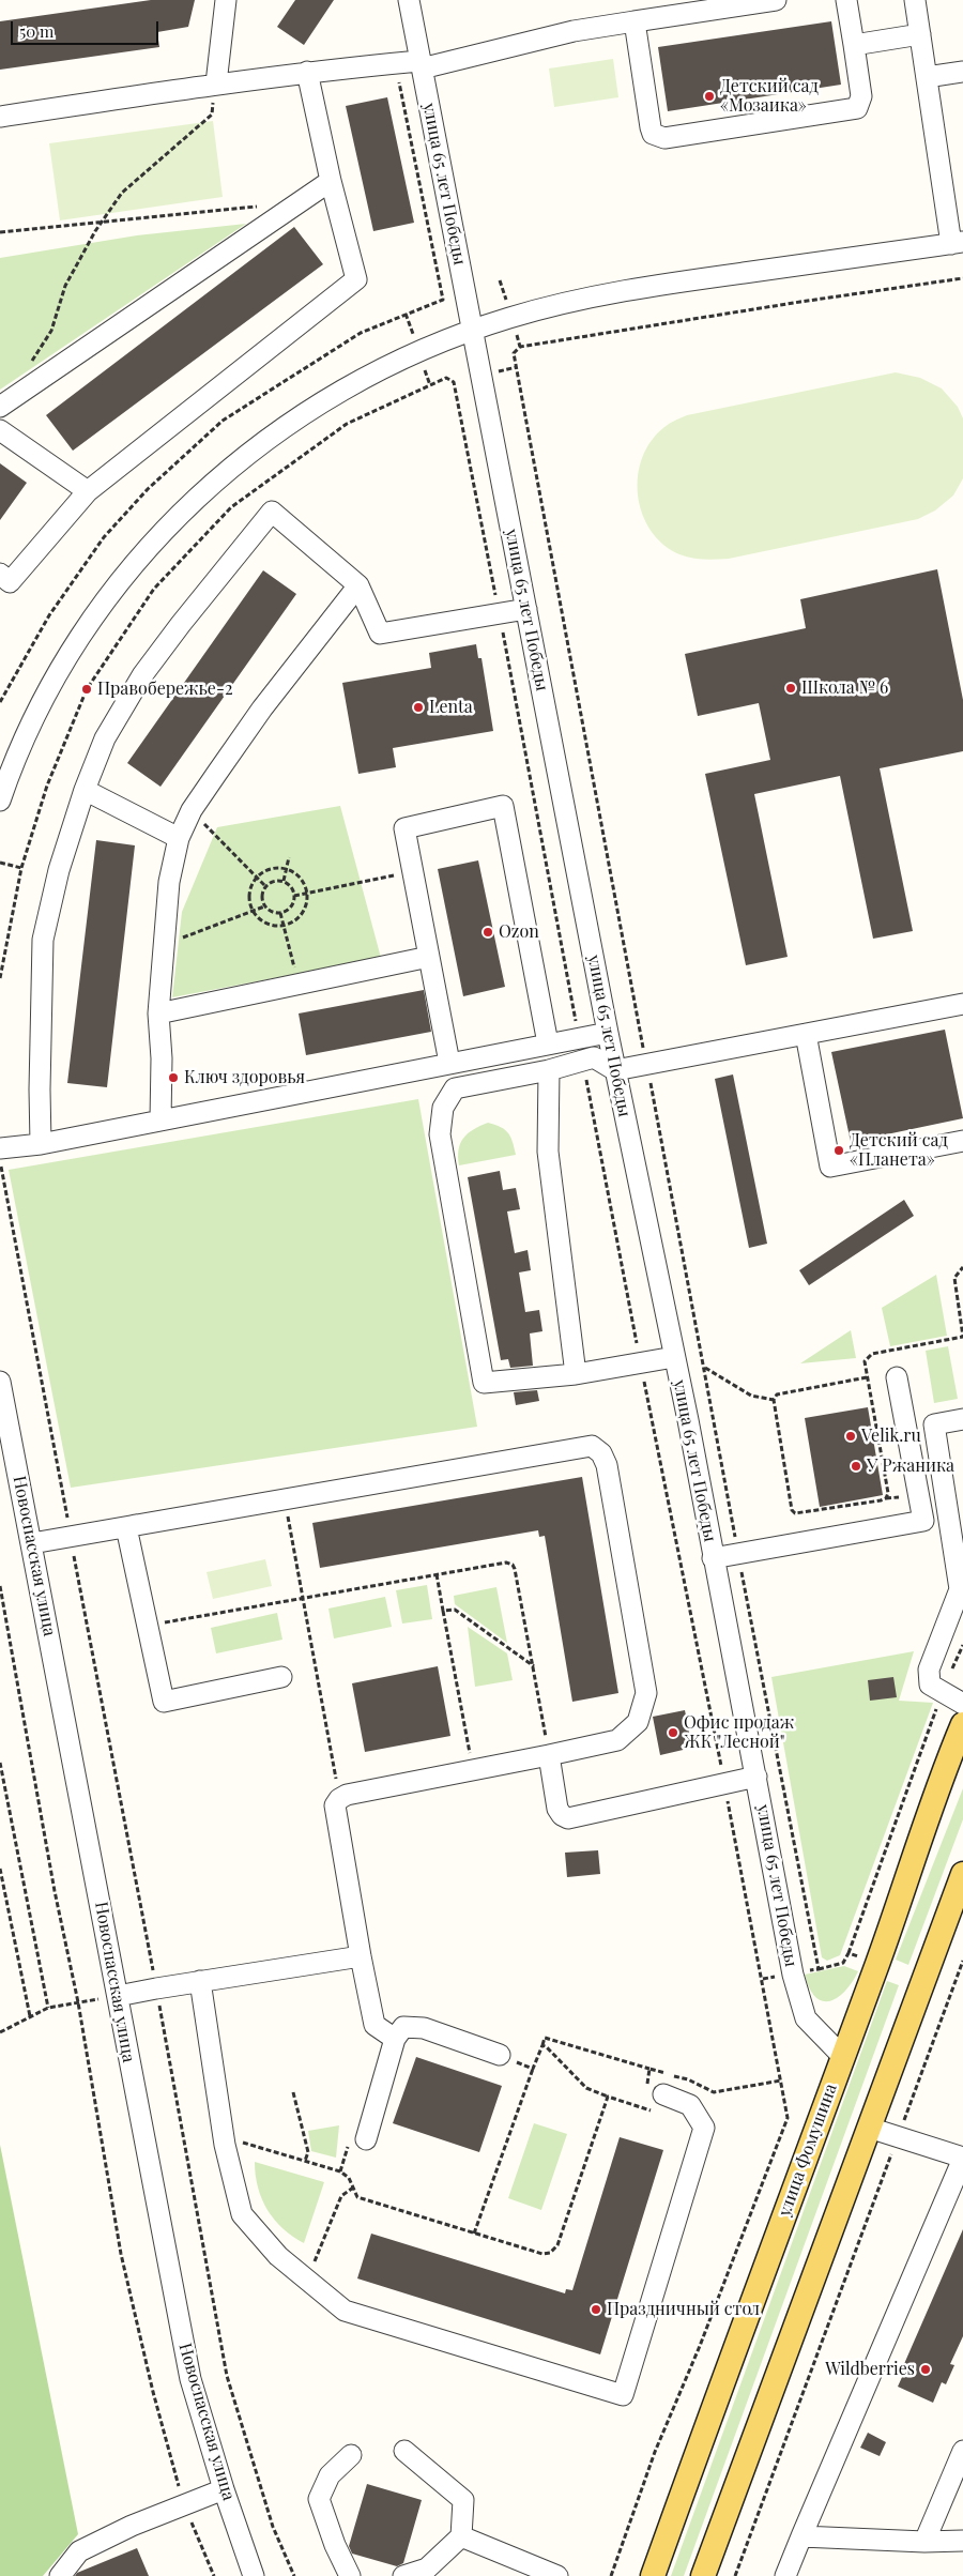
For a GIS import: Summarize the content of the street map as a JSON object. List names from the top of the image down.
{
  "streets": {
    "main road": ["улица Фомушина"],
    "street": ["улица 65 лет Победы", "Новоспасская улица"]
  },
  "crossings": [
    ["улица 65 лет Победы", "улица Фомушина"]
  ],
  "places": [
    "Детский сад «Мозаика»",
    "Школа № 6",
    "Правобережье-2",
    "Lenta",
    "Ozon",
    "Ключ здоровья",
    "Детский сад «Планета»",
    "Velik.ru",
    "У Ржаника",
    "Офис продаж ЖК \"Лесной\"",
    "Праздничный стол",
    "Wildberries"
  ],
  "scale_bar": "50 m"
}
